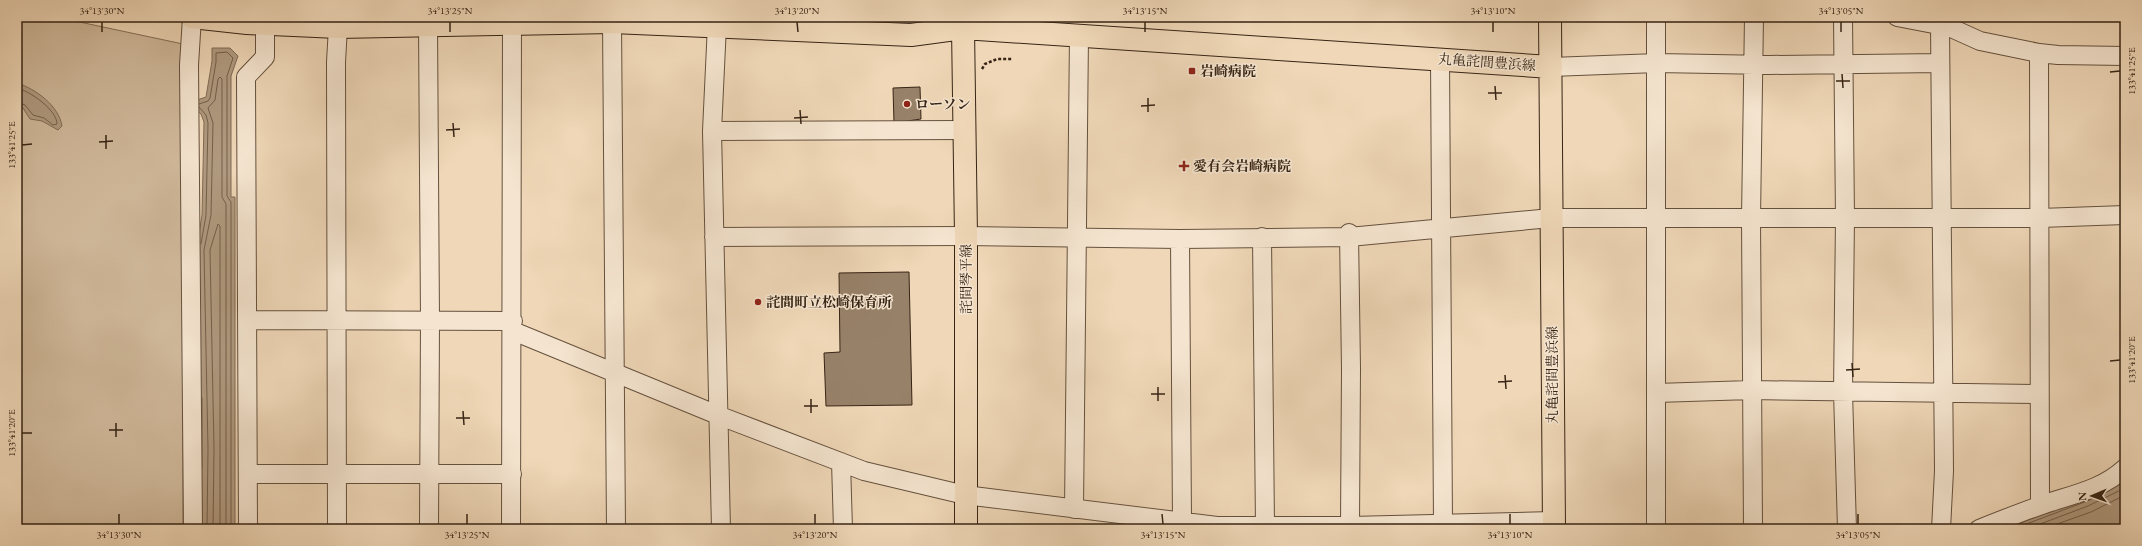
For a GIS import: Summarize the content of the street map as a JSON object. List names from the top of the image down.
{
  "streets": {
    "main road": ["丸亀詫間豊浜線", "詫間琴平線"]
  },
  "crossings": [
    ["丸亀詫間豊浜線", "詫間琴平線"]
  ],
  "places": {
    "transit": ["岩崎病院"],
    "other": ["ローソン", "詫間町立松崎保育所"],
    "health": ["愛有会岩崎病院"]
  },
  "north": "left",
  "coordinates": [
    "34°13'30\"N",
    "34°13'25\"N",
    "34°13'20\"N",
    "34°13'15\"N",
    "34°13'10\"N",
    "34°13'05\"N",
    "133°41'25\"E",
    "133°41'20\"E"
  ]
}
